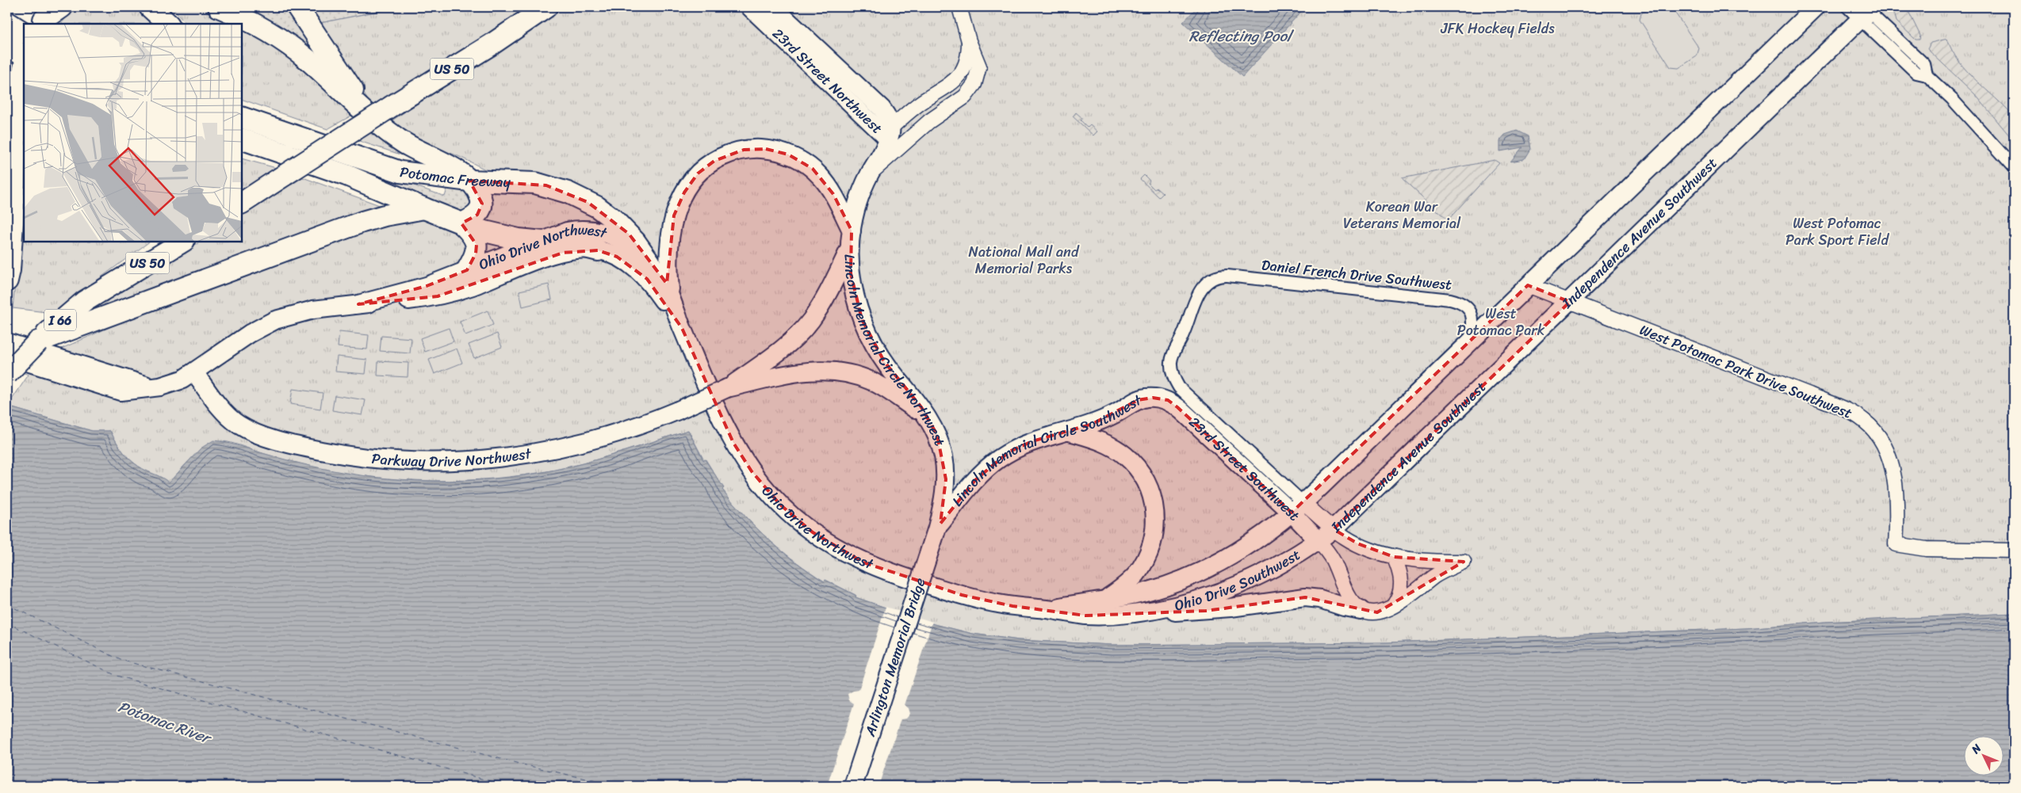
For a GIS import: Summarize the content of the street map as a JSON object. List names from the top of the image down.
{
  "streets": {
    "highway": ["US 50", "Potomac Freeway", "I 66"],
    "main road": [
      "23rd Street Northwest",
      "Independence Avenue Southwest",
      "Ohio Drive Northwest",
      "Lincoln Memorial Circle Northwest",
      "Lincoln Memorial Circle Southwest",
      "Parkway Drive Northwest",
      "23rd Street Southwest",
      "Ohio Drive Southwest",
      "Arlington Memorial Bridge"
    ],
    "street": ["Daniel French Drive Southwest", "West Potomac Park Drive Southwest"]
  },
  "crossings": [
    ["US 50", "I 66"],
    ["23rd Street Northwest", "Lincoln Memorial Circle Northwest"],
    ["Potomac Freeway", "Ohio Drive Northwest"],
    ["Independence Avenue Southwest", "West Potomac Park Drive Southwest"],
    ["Independence Avenue Southwest", "23rd Street Southwest"],
    ["Independence Avenue Southwest", "Ohio Drive Southwest"],
    ["Ohio Drive Northwest", "Parkway Drive Northwest"],
    ["Ohio Drive Northwest", "Ohio Drive Southwest"],
    ["Daniel French Drive Southwest", "Lincoln Memorial Circle Southwest"],
    ["Daniel French Drive Southwest", "23rd Street Southwest"],
    ["Lincoln Memorial Circle Northwest", "Lincoln Memorial Circle Southwest"],
    ["Lincoln Memorial Circle Northwest", "Parkway Drive Northwest"],
    ["Lincoln Memorial Circle Northwest", "Arlington Memorial Bridge"],
    ["Lincoln Memorial Circle Southwest", "23rd Street Southwest"],
    ["Lincoln Memorial Circle Southwest", "Arlington Memorial Bridge"],
    ["23rd Street Southwest", "Ohio Drive Southwest"]
  ],
  "water": ["Reflecting Pool", "Potomac River"],
  "parks": [
    "JFK Hockey Fields",
    "Korean War Veterans Memorial",
    "West Potomac Park Sport Field",
    "National Mall and Memorial Parks",
    "West Potomac Park"
  ],
  "north": "top left"
}
